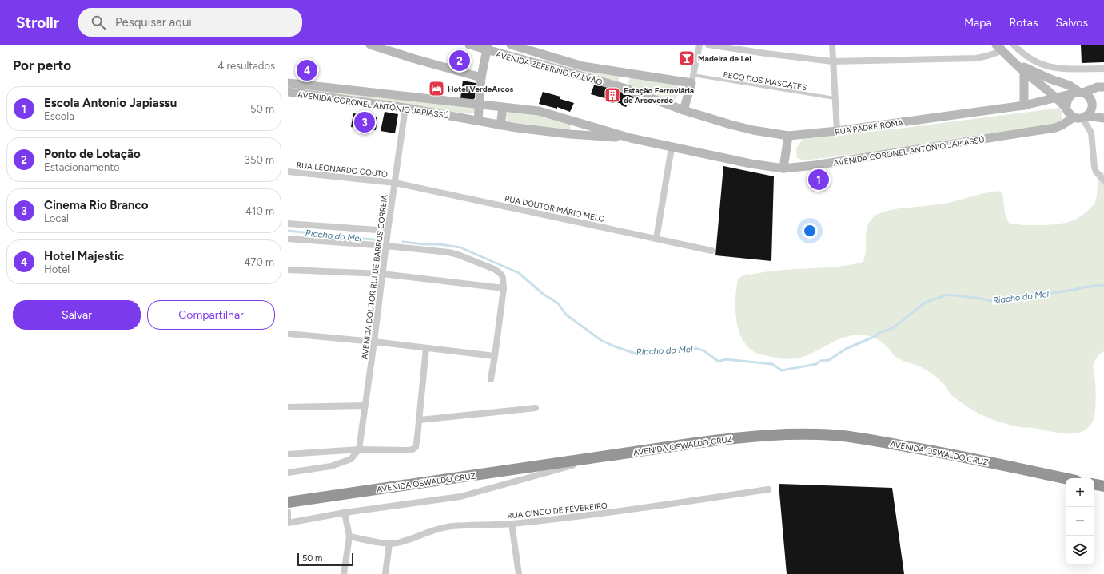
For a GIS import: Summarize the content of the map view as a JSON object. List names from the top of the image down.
{
  "streets": {
    "highway": ["AVENIDA OSWALDO CRUZ"],
    "street": [
      "AVENIDA ZEFERINO GALVÃO",
      "AVENIDA CORONEL ANTÔNIO JAPIASSÚ",
      "RUA PADRE ROMA",
      "RUA LEONARDO COUTO",
      "RUA DOUTOR MÁRIO MELO",
      "AVENIDA DOUTOR RUI DE BARROS CORREIA",
      "RUA CINCO DE FEVEREIRO"
    ],
    "lane": ["BECO DOS MASCATES"]
  },
  "crossings": [
    ["AVENIDA ZEFERINO GALVÃO", "BECO DOS MASCATES"],
    ["AVENIDA ZEFERINO GALVÃO", "RUA PADRE ROMA"],
    ["AVENIDA CORONEL ANTÔNIO JAPIASSÚ", "RUA PADRE ROMA"],
    ["AVENIDA CORONEL ANTÔNIO JAPIASSÚ", "AVENIDA DOUTOR RUI DE BARROS CORREIA"],
    ["RUA LEONARDO COUTO", "RUA DOUTOR MÁRIO MELO"],
    ["RUA LEONARDO COUTO", "AVENIDA DOUTOR RUI DE BARROS CORREIA"],
    ["RUA DOUTOR MÁRIO MELO", "AVENIDA DOUTOR RUI DE BARROS CORREIA"]
  ],
  "water": ["Riacho do Mel"],
  "places": {
    "bar": ["Madeira de Lei"],
    "hotel": ["Hotel VerdeArcos"],
    "building": ["Estação Ferroviária de Arcoverde"]
  },
  "scale_bar": "50 m",
  "page": {
    "header": "Strollr",
    "search": "Pesquisar aqui",
    "nav": ["Mapa", "Rotas", "Salvos"],
    "heading": ["Por perto", "4 resultados"],
    "pins": [
      "2",
      "4",
      "3",
      "1"
    ],
    "list": [
      {
        "mark": "1",
        "name": "Escola Antonio Japiassu",
        "note": "Escola",
        "value": "50 m"
      },
      {
        "mark": "2",
        "name": "Ponto de Lotação",
        "note": "Estacionamento",
        "value": "350 m"
      },
      {
        "mark": "3",
        "name": "Cinema Rio Branco",
        "note": "Local",
        "value": "410 m"
      },
      {
        "mark": "4",
        "name": "Hotel Majestic",
        "note": "Hotel",
        "value": "470 m"
      }
    ],
    "buttons": ["Salvar", "Compartilhar"],
    "map_buttons": ["+", "−"],
    "scale": "50 m"
  }
}
